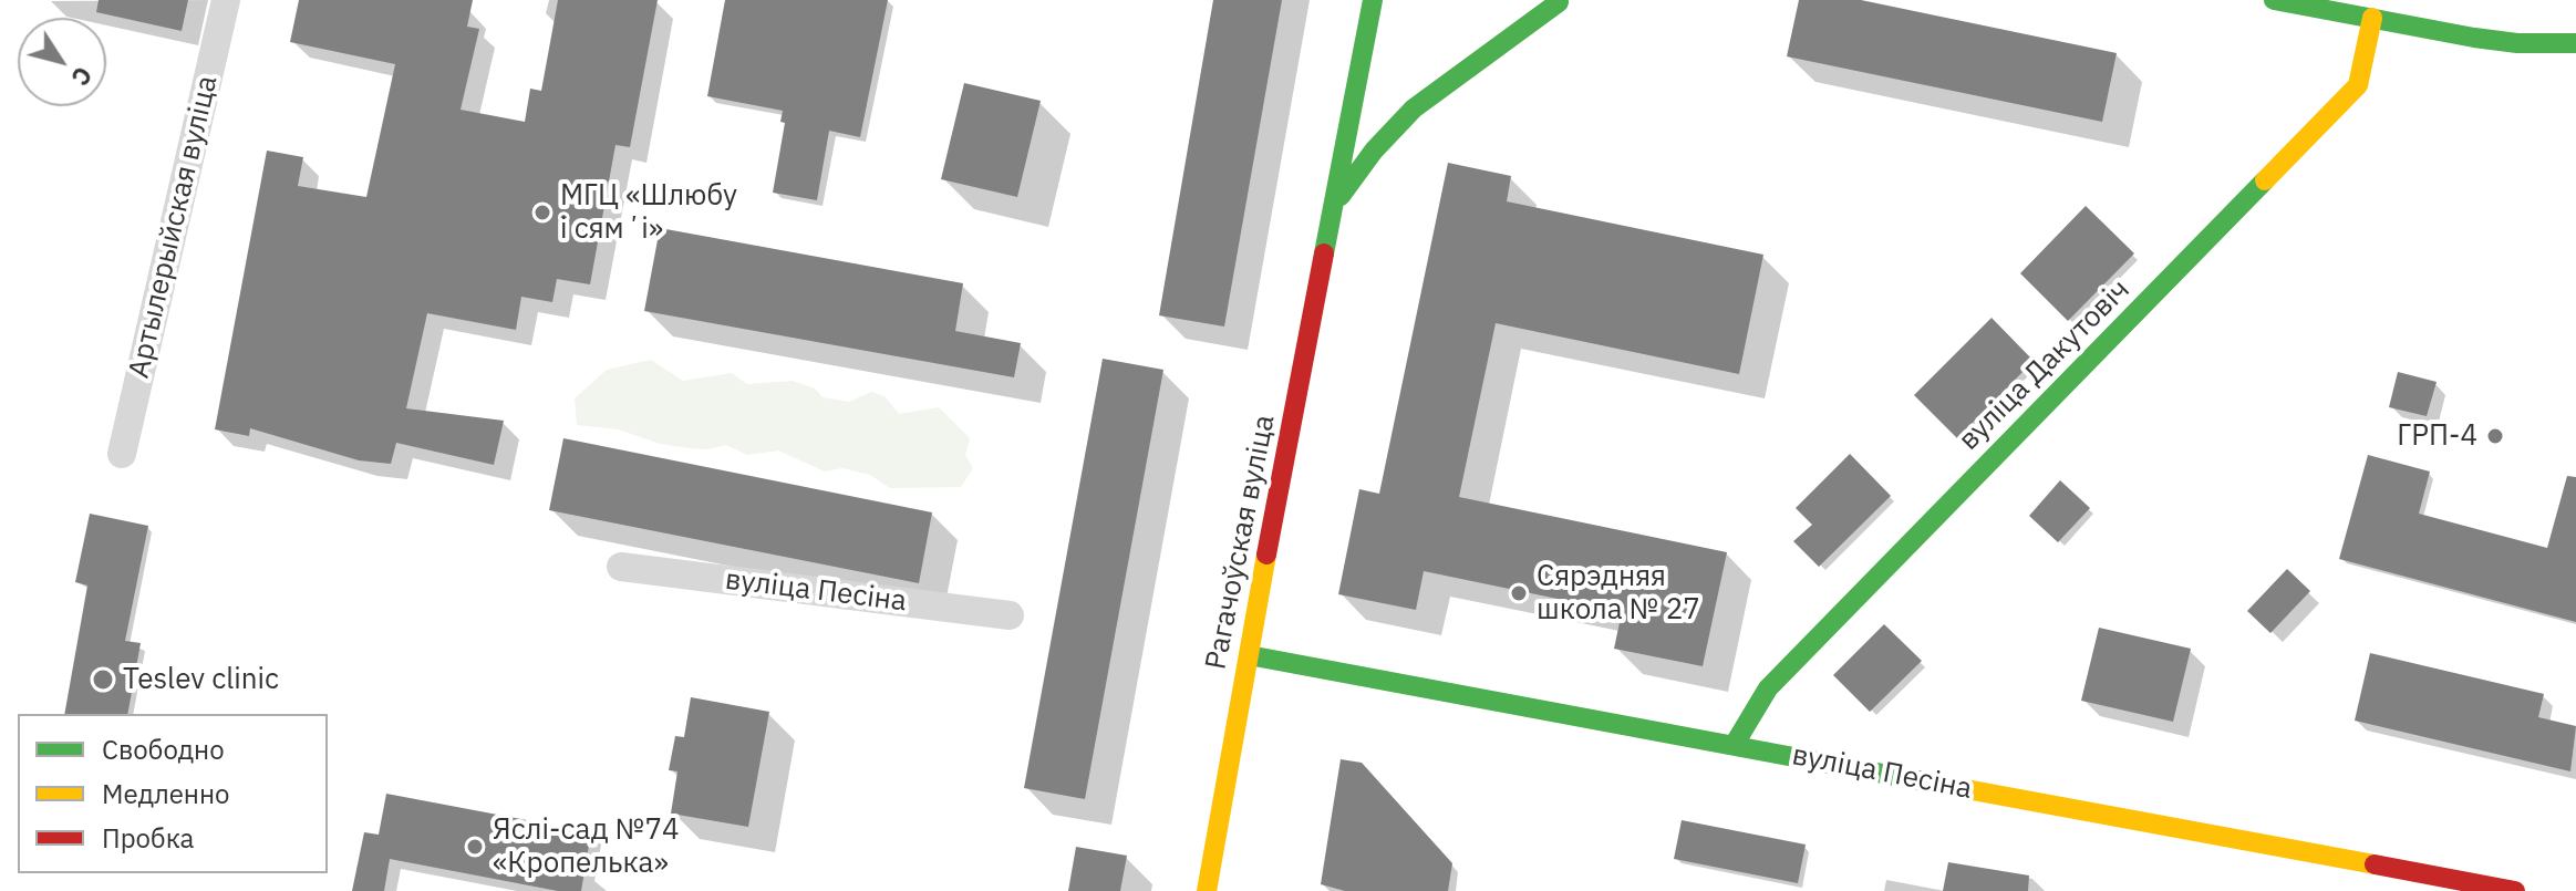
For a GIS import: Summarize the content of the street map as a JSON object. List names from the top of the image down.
{
  "streets": {
    "street": [
      "Артылерыйская вуліца",
      "вуліца Дакутовіч",
      "Рагачоўская вуліца",
      "вуліца Песіна"
    ]
  },
  "crossings": [
    ["вуліца Дакутовіч", "вуліца Песіна"],
    ["Рагачоўская вуліца", "вуліца Песіна"]
  ],
  "places": [
    "МГЦ «Шлюбу і сямʼі»",
    "ГРП-4",
    "Сярэдняя школа № 27",
    "Teslev clinic",
    "Яслі-сад №74 «Кропелька»"
  ],
  "legend": ["Свободно", "Медленно", "Пробка"],
  "north": "bottom right"
}
